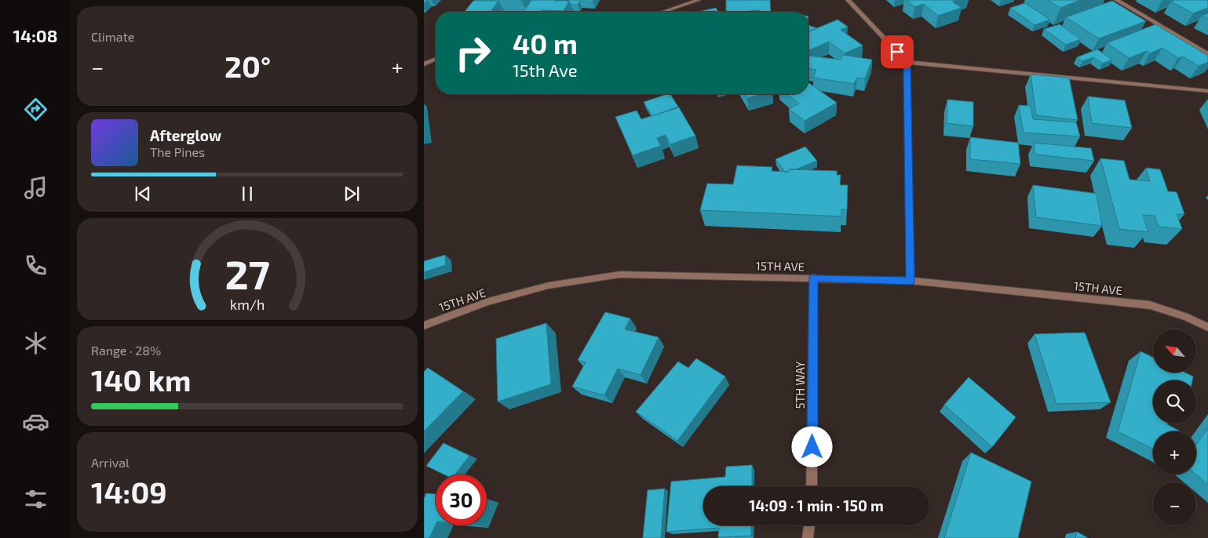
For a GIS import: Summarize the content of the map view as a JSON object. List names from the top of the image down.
{
  "streets": {
    "street": ["15TH AVE", "5TH WAY"]
  },
  "crossings": [
    ["15TH AVE", "5TH WAY"]
  ],
  "north": "top left",
  "page": {
    "tabs": "14:08",
    "tile": [
      "Climate",
      ["Range · 28%", "140 km"],
      ["Arrival", "14:09"]
    ],
    "turn": ["40 m", "15th Ave"],
    "heat": ["−", "20°", "+"],
    "song": ["Afterglow", "The Pines"],
    "map_buttons": ["+", "−"],
    "limit": "30",
    "trip": "14:09 · 1 min · 150 m",
    "gauge": ["27", "km/h"]
  }
}
